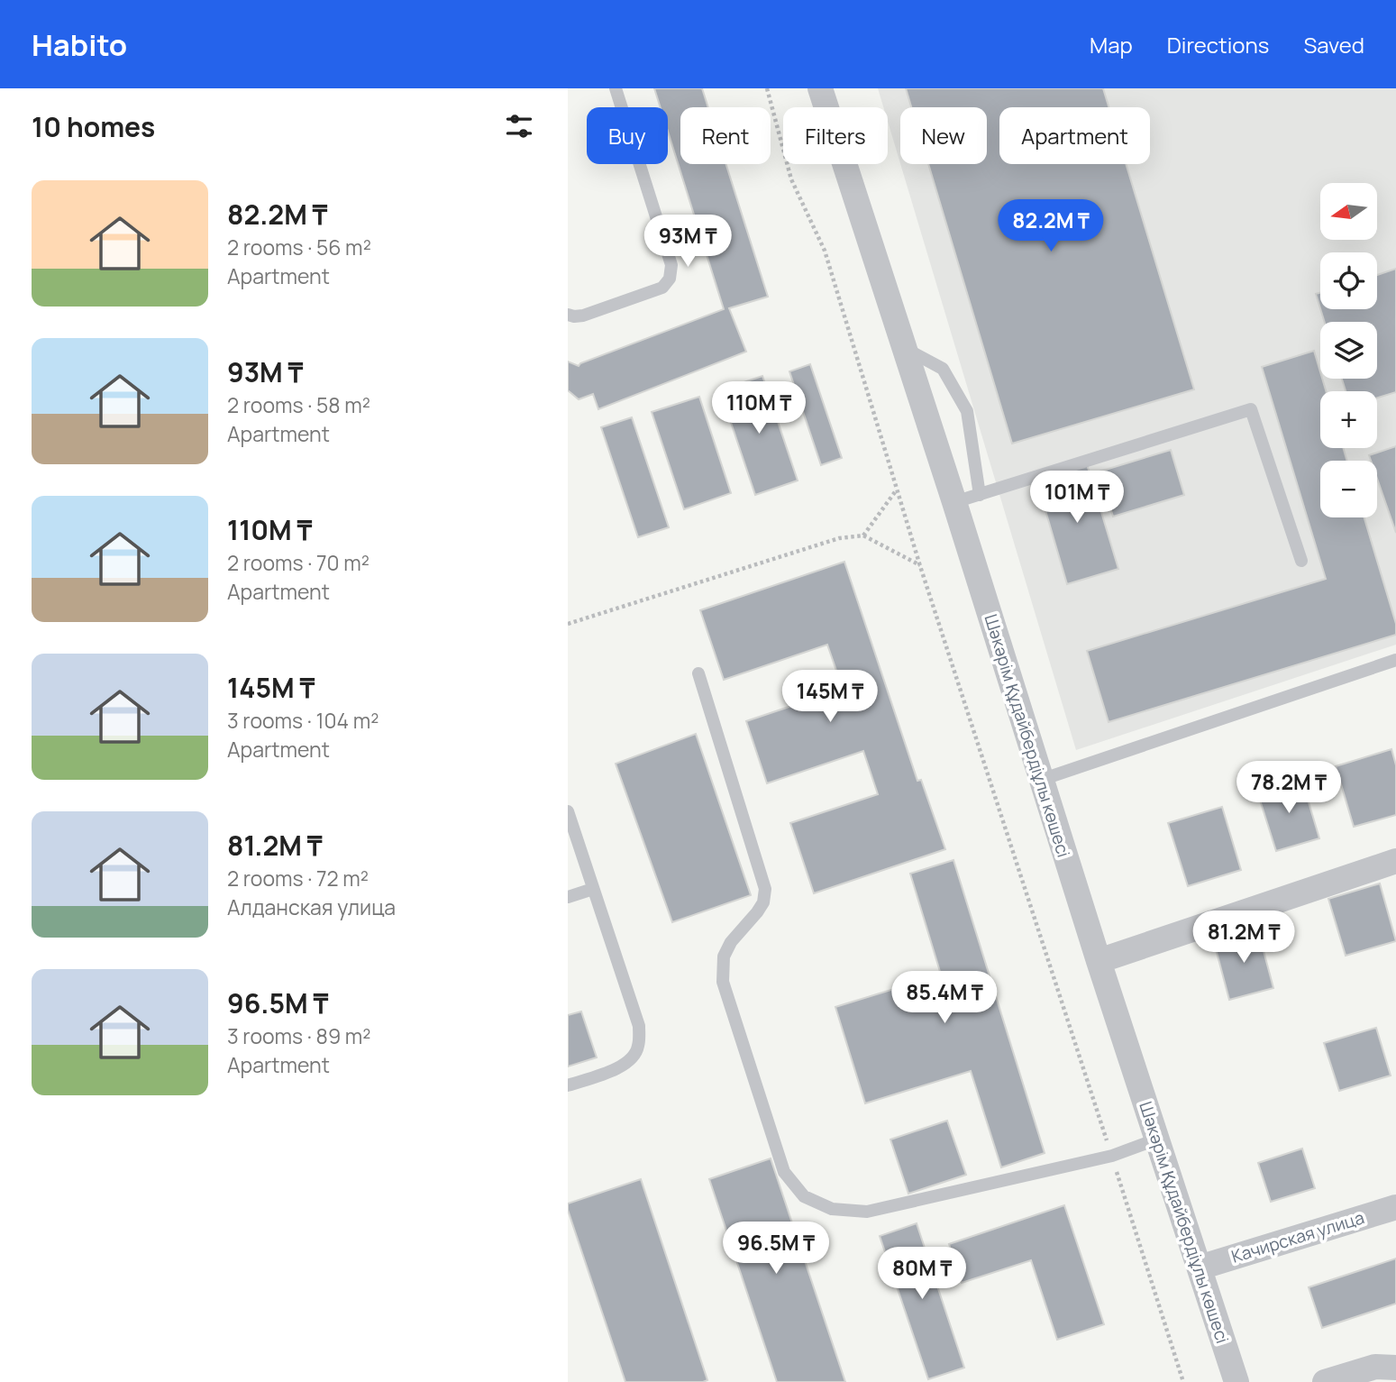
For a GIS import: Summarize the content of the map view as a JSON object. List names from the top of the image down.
{
  "streets": {
    "street": ["Шәкәрім Құдайбердіұлы көшесі", "Качирская улица"]
  },
  "crossings": [
    ["Шәкәрім Құдайбердіұлы көшесі", "Качирская улица"]
  ],
  "north": "left",
  "page": {
    "header": "Habito",
    "nav": ["Map", "Directions", "Saved"],
    "heading": "10 homes",
    "chip": [
      "Buy",
      "Rent",
      "Filters",
      "New",
      "Apartment"
    ],
    "list": [
      {
        "name": "82.2M ₸",
        "note": "2 rooms · 56 m² · Apartment"
      },
      {
        "name": "93M ₸",
        "note": "2 rooms · 58 m² · Apartment"
      },
      {
        "name": "110M ₸",
        "note": "2 rooms · 70 m² · Apartment"
      },
      {
        "name": "145M ₸",
        "note": "3 rooms · 104 m² · Apartment"
      },
      {
        "name": "81.2M ₸",
        "note": "2 rooms · 72 m² · Алданская улица"
      },
      {
        "name": "96.5M ₸",
        "note": "3 rooms · 89 m² · Apartment"
      }
    ],
    "map_buttons": ["+", "−"],
    "price": [
      "82.2M ₸",
      "93M ₸",
      "110M ₸",
      "101M ₸",
      "145M ₸",
      "78.2M ₸",
      "81.2M ₸",
      "85.4M ₸",
      "96.5M ₸",
      "80M ₸"
    ]
  }
}
